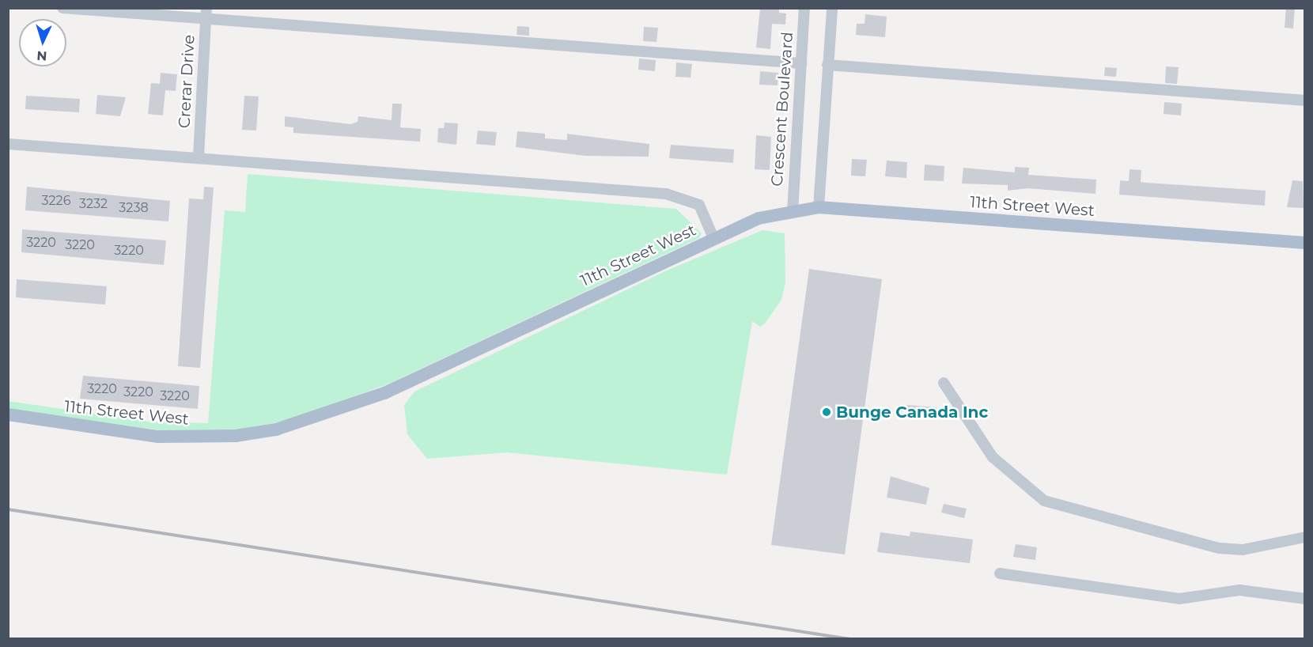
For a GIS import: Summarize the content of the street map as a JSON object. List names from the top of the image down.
{
  "streets": {
    "main road": ["11th Street West"],
    "street": ["Crerar Drive", "Crescent Boulevard"]
  },
  "crossings": [
    ["Crerar Drive", "11th Street West"],
    ["Crescent Boulevard", "11th Street West"]
  ],
  "places": ["Bunge Canada Inc"],
  "house_numbers": [
    "3226",
    "3232",
    "3238",
    "3220",
    "3220",
    "3220",
    "3220",
    "3220",
    "3220"
  ],
  "north": "bottom"
}
